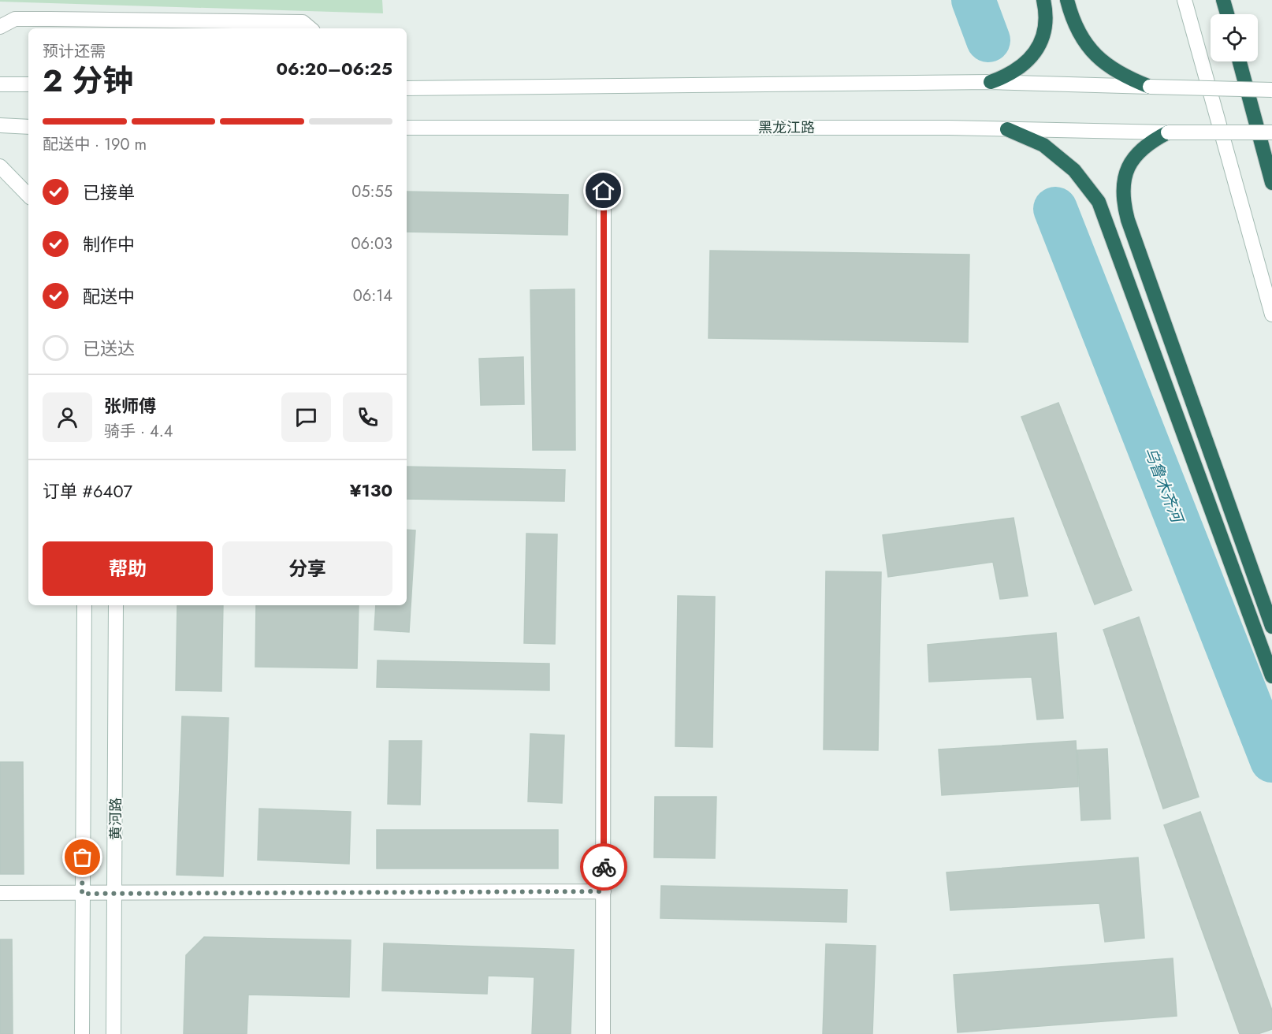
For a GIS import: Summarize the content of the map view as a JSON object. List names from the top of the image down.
{
  "streets": {
    "main road": ["黑龙江路", "黄河路"]
  },
  "water": ["乌鲁木齐河"],
  "page": {
    "heading": ["2 分钟", "预计还需", "06:20–06:25"],
    "panel": [
      "张师傅",
      "骑手 · 4.4",
      "订单 #6407",
      "¥130"
    ],
    "bar": "配送中 · 190 m",
    "list": [
      ["已接单", "05:55"],
      ["制作中", "06:03"],
      ["配送中", "06:14"],
      "已送达"
    ],
    "buttons": ["帮助", "分享"]
  }
}
